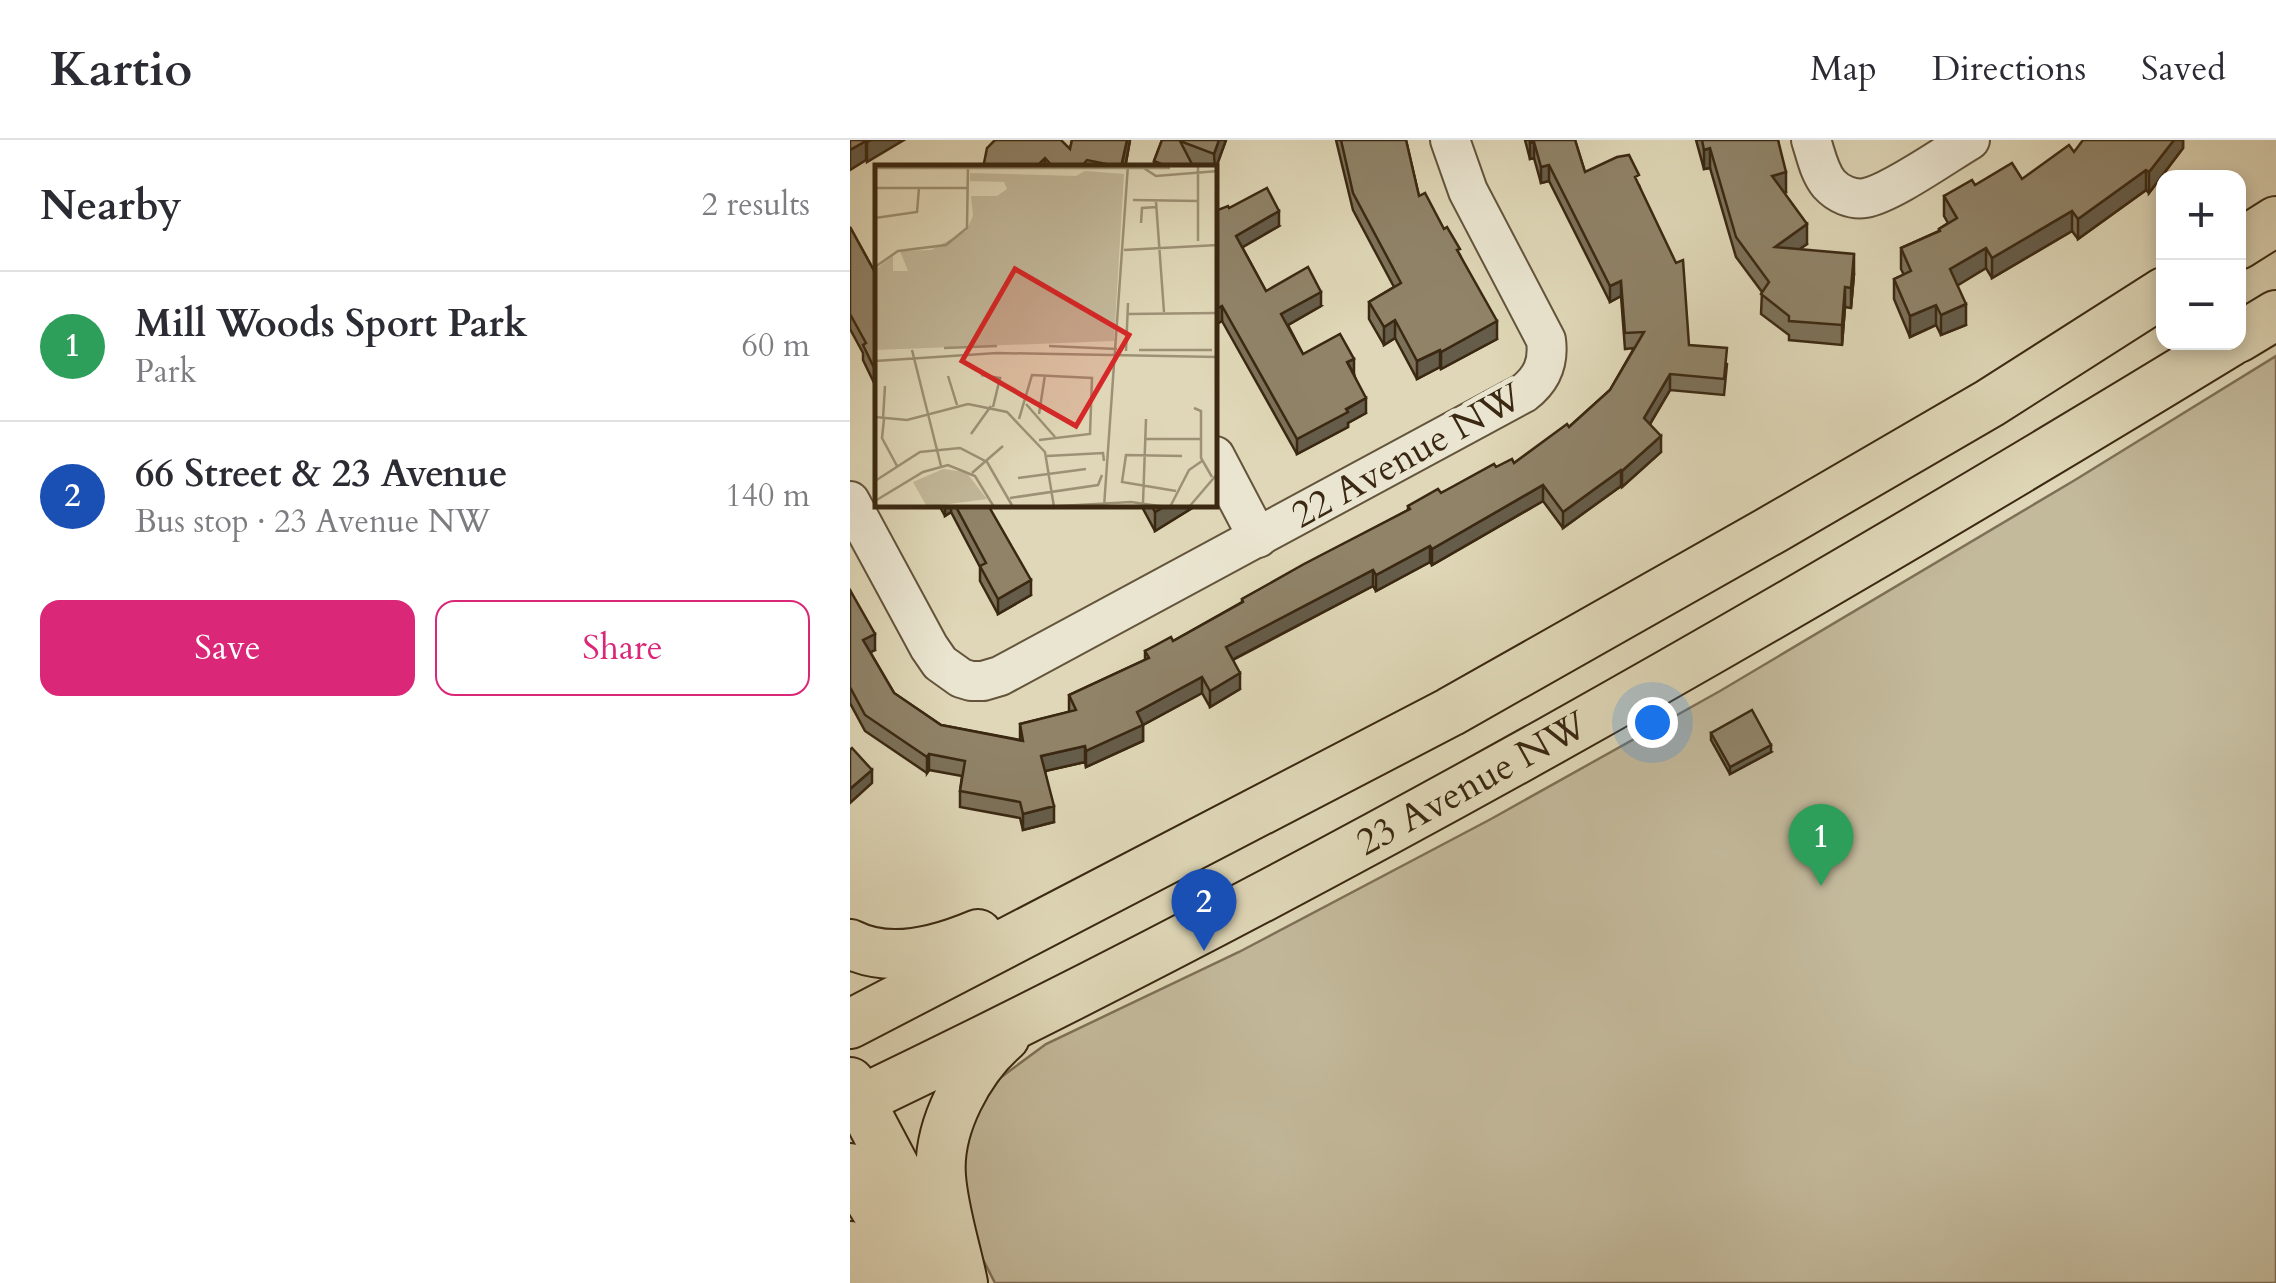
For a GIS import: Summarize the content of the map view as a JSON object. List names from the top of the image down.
{
  "streets": {
    "main road": ["23 Avenue NW"],
    "street": ["22 Avenue NW"]
  },
  "page": {
    "header": "Kartio",
    "nav": ["Map", "Directions", "Saved"],
    "heading": ["Nearby", "2 results"],
    "map_buttons": ["+", "−"],
    "list": [
      {
        "mark": "1",
        "name": "Mill Woods Sport Park",
        "note": "Park",
        "value": "60 m"
      },
      {
        "mark": "2",
        "name": "66 Street & 23 Avenue",
        "note": "Bus stop · 23 Avenue NW",
        "value": "140 m"
      }
    ],
    "buttons": ["Save", "Share"],
    "pins": ["1", "2"]
  }
}
